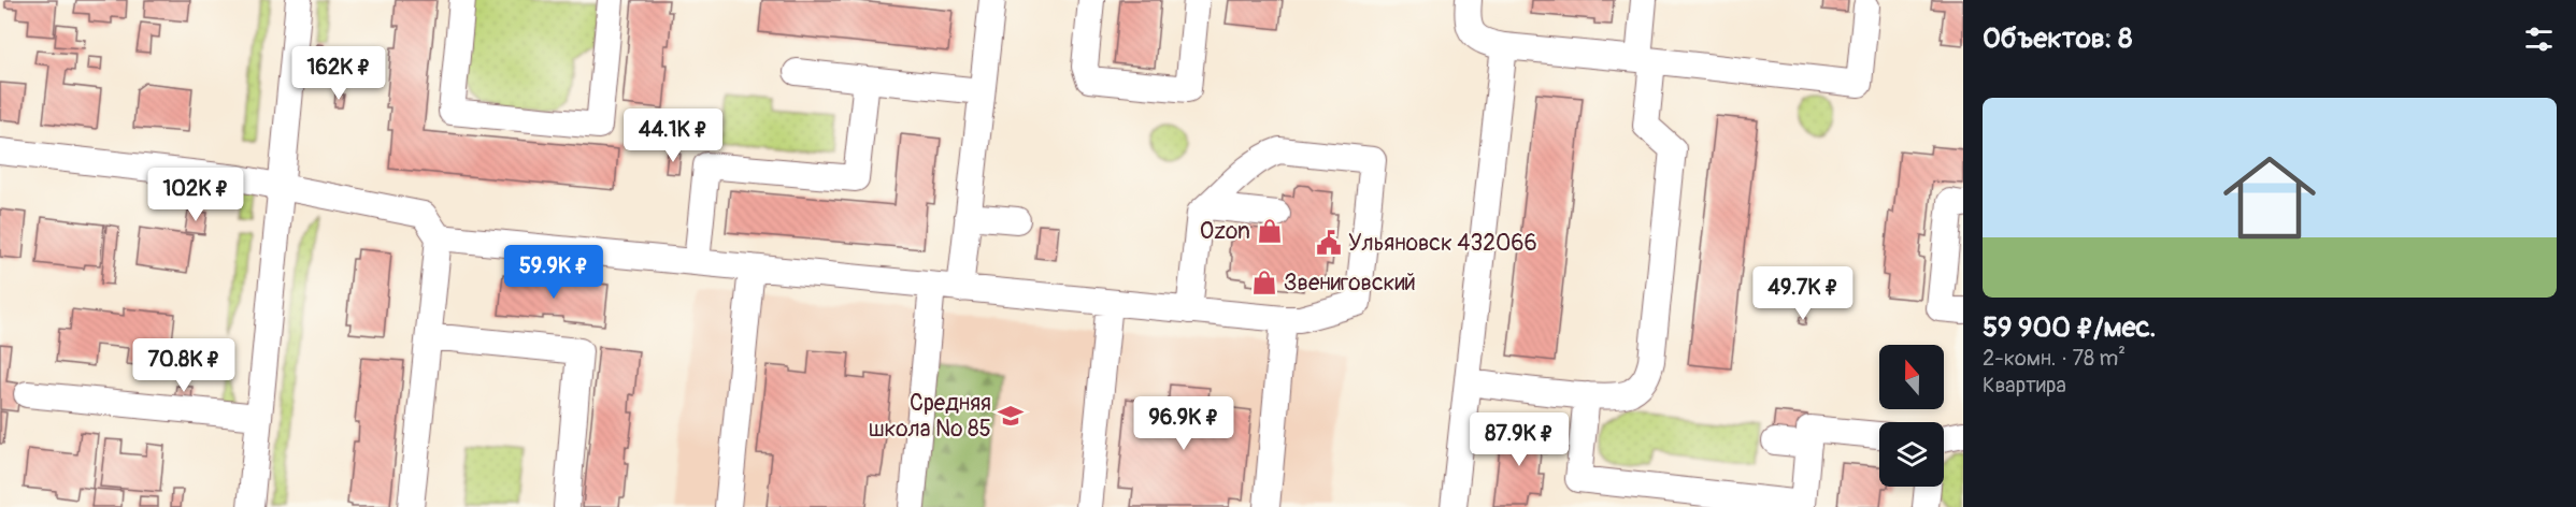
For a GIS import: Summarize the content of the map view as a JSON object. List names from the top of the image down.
{
  "places": {
    "shop": ["Ozon", "Звениговский"],
    "public building": ["Ульяновск 432066"],
    "school or university": ["Средняя школа № 85"]
  },
  "north": "top",
  "page": {
    "heading": "Объектов: 8",
    "price": [
      "162K ₽",
      "44.1K ₽",
      "102K ₽",
      "59.9K ₽",
      "49.7K ₽",
      "70.8K ₽",
      "96.9K ₽",
      "87.9K ₽"
    ],
    "list": [
      {
        "name": "59 900 ₽/мес.",
        "note": "2-комн. · 78 m² · Квартира"
      }
    ]
  }
}
